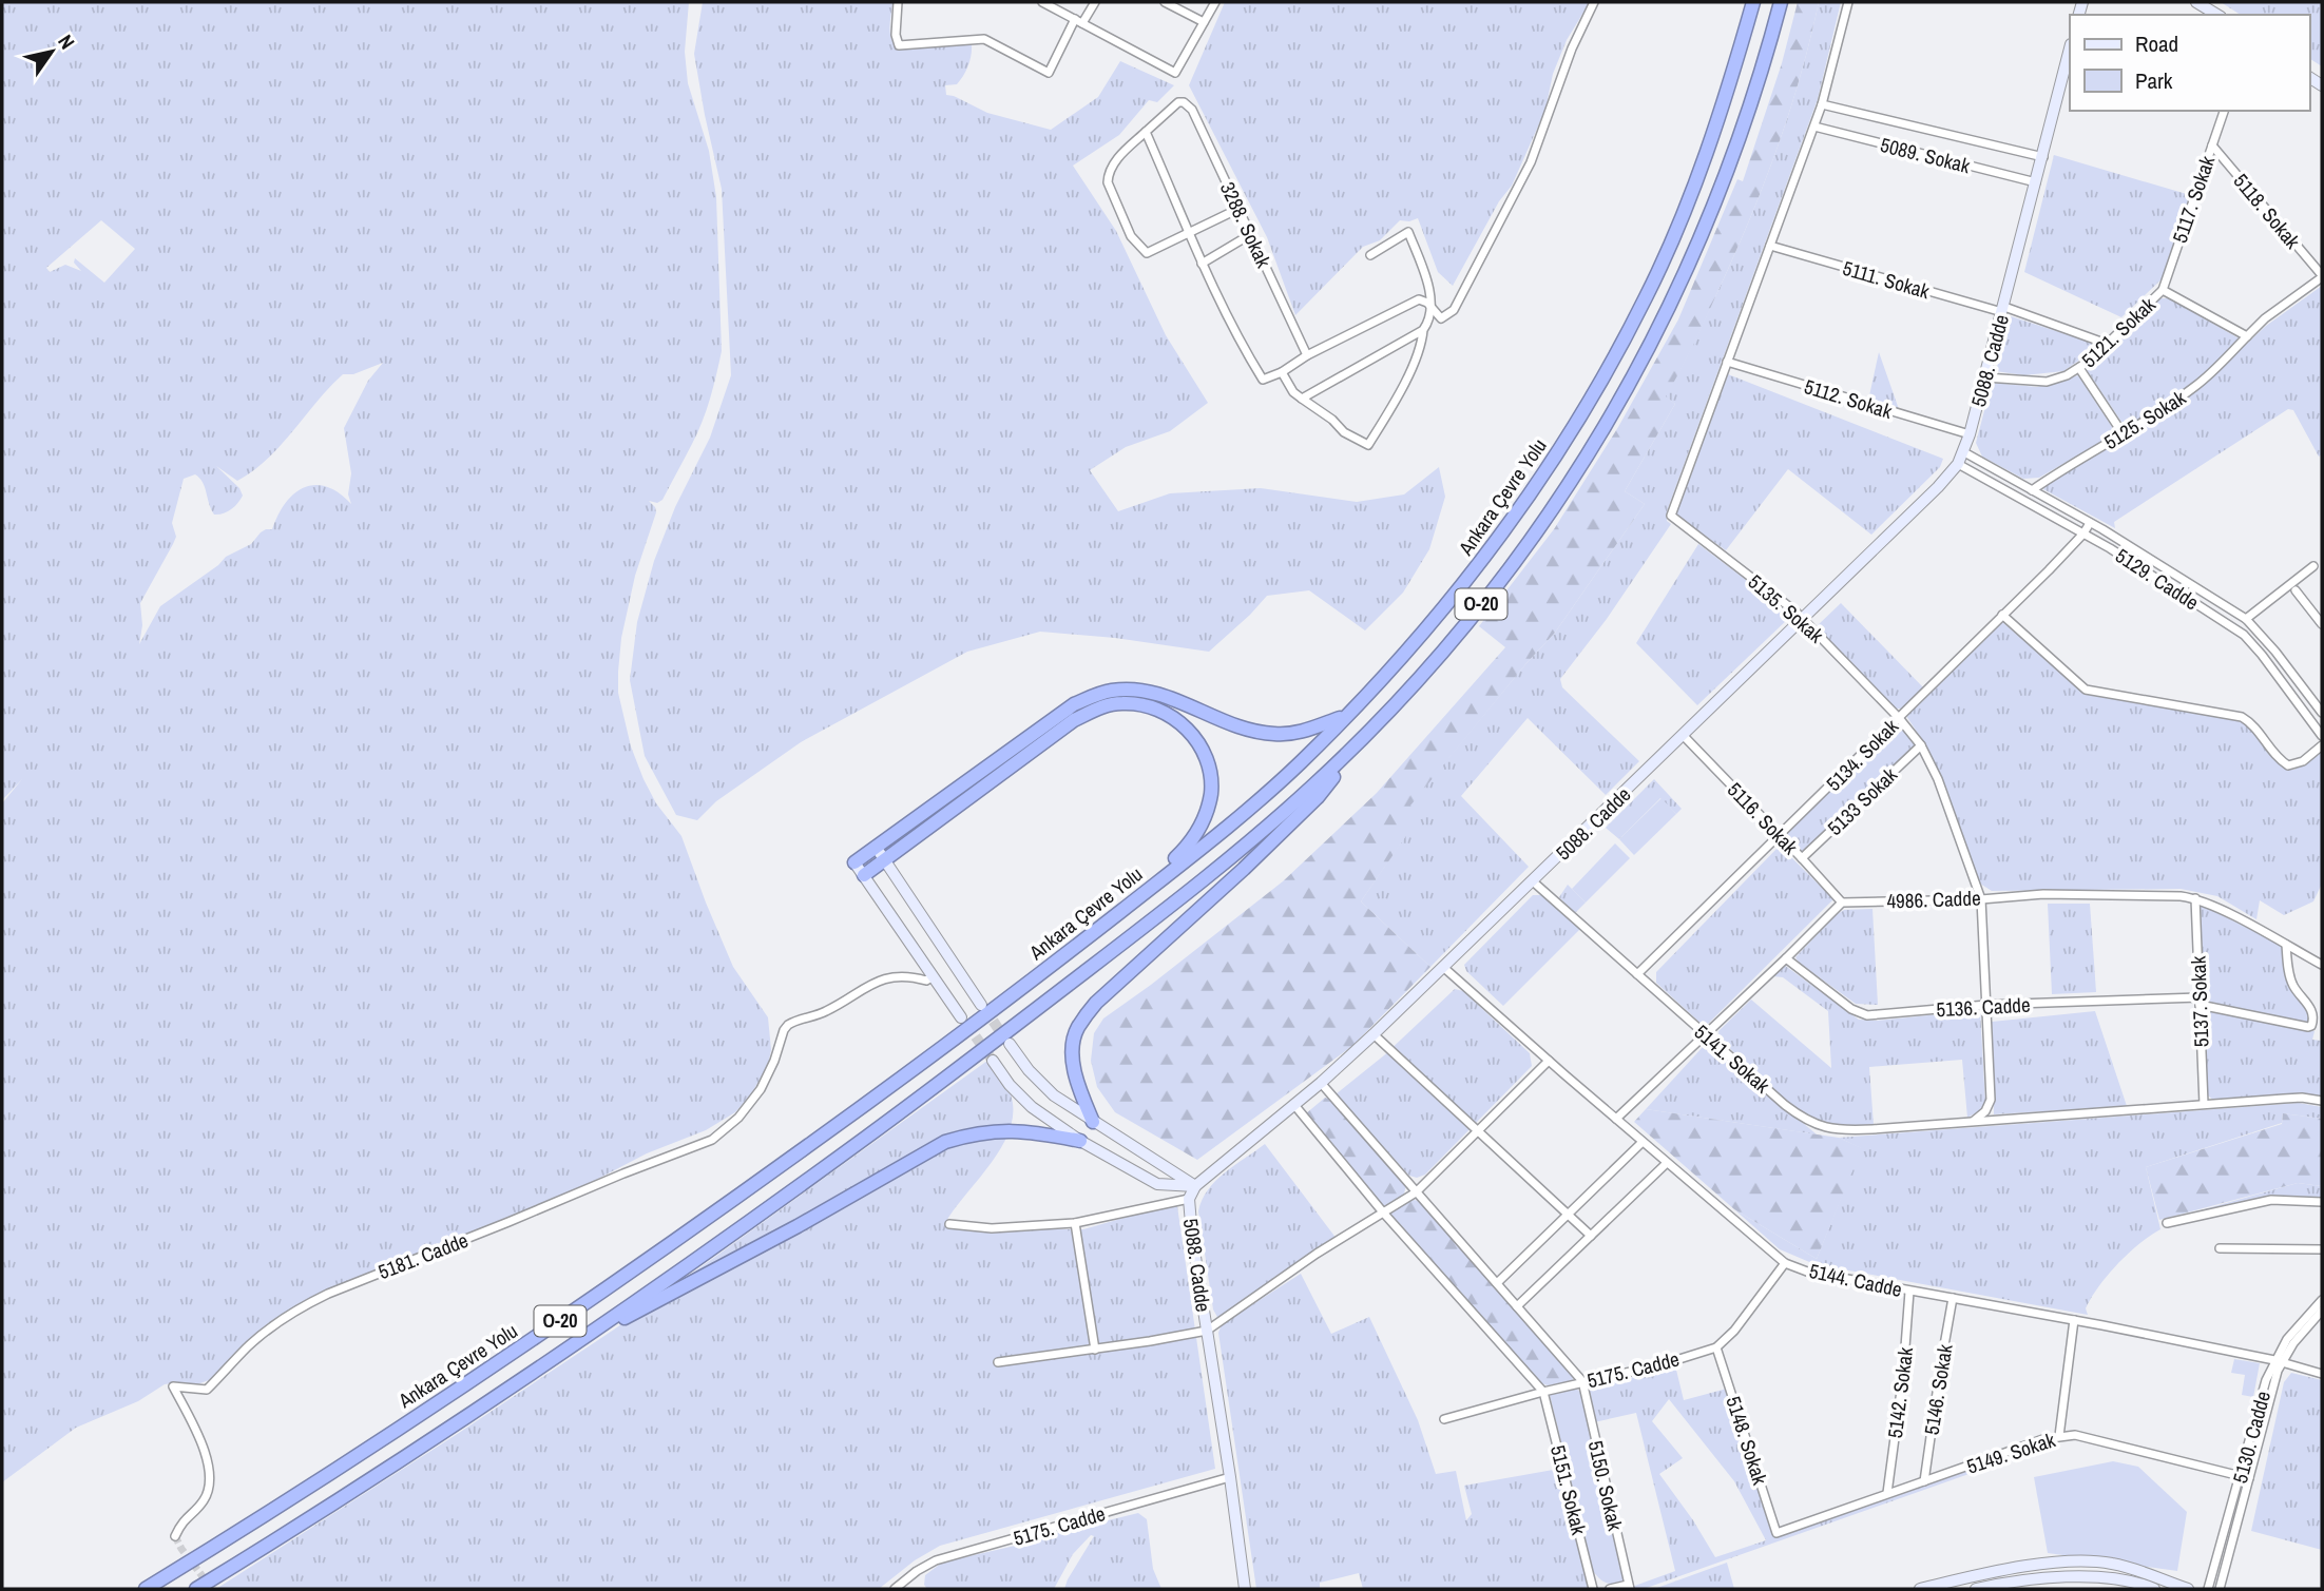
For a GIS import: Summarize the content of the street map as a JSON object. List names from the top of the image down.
{
  "streets": {
    "highway": ["Ankara Çevre Yolu", "O-20"],
    "street": [
      "5089. Sokak",
      "5117. Sokak",
      "5118. Sokak",
      "3288. Sokak",
      "5111. Sokak",
      "5121. Sokak",
      "5088. Cadde",
      "5112. Sokak",
      "5125. Sokak",
      "5129. Cadde",
      "5135. Sokak",
      "5134. Sokak",
      "5133 Sokak",
      "5116. Sokak",
      "4986. Cadde",
      "5137. Sokak",
      "5136. Cadde",
      "5141. Sokak",
      "5181. Cadde",
      "5144. Cadde",
      "5175. Cadde",
      "5146. Sokak",
      "5142. Sokak",
      "5130. Cadde",
      "5148. Sokak",
      "5149. Sokak",
      "5150. Sokak",
      "5151. Sokak"
    ]
  },
  "crossings": [
    ["5089. Sokak", "5088. Cadde"],
    ["5089. Sokak", "5135. Sokak"],
    ["5117. Sokak", "5118. Sokak"],
    ["5117. Sokak", "5121. Sokak"],
    ["5118. Sokak", "5125. Sokak"],
    ["5111. Sokak", "5121. Sokak"],
    ["5111. Sokak", "5088. Cadde"],
    ["5111. Sokak", "5135. Sokak"],
    ["5121. Sokak", "5088. Cadde"],
    ["5088. Cadde", "5112. Sokak"],
    ["5088. Cadde", "5129. Cadde"],
    ["5088. Cadde", "5135. Sokak"],
    ["5088. Cadde", "5116. Sokak"],
    ["5088. Cadde", "5141. Sokak"],
    ["5088. Cadde", "5144. Cadde"],
    ["5088. Cadde", "5175. Cadde"],
    ["5112. Sokak", "5135. Sokak"],
    ["5125. Sokak", "5129. Cadde"],
    ["5129. Cadde", "5134. Sokak"],
    ["5135. Sokak", "5134. Sokak"],
    ["5135. Sokak", "5133 Sokak"],
    ["5135. Sokak", "4986. Cadde"],
    ["5135. Sokak", "5136. Cadde"],
    ["5135. Sokak", "5141. Sokak"],
    ["5134. Sokak", "5116. Sokak"],
    ["5134. Sokak", "5141. Sokak"],
    ["5133 Sokak", "5116. Sokak"],
    ["5116. Sokak", "4986. Cadde"],
    ["4986. Cadde", "5137. Sokak"],
    ["4986. Cadde", "5136. Cadde"],
    ["5137. Sokak", "5136. Cadde"],
    ["5144. Cadde", "5175. Cadde"],
    ["5144. Cadde", "5146. Sokak"],
    ["5144. Cadde", "5142. Sokak"],
    ["5144. Cadde", "5130. Cadde"],
    ["5175. Cadde", "5148. Sokak"],
    ["5175. Cadde", "5150. Sokak"],
    ["5175. Cadde", "5151. Sokak"],
    ["5146. Sokak", "5149. Sokak"],
    ["5142. Sokak", "5149. Sokak"],
    ["5130. Cadde", "5149. Sokak"],
    ["5148. Sokak", "5149. Sokak"]
  ],
  "legend": ["Road", "Park"],
  "north": "top right"
}
